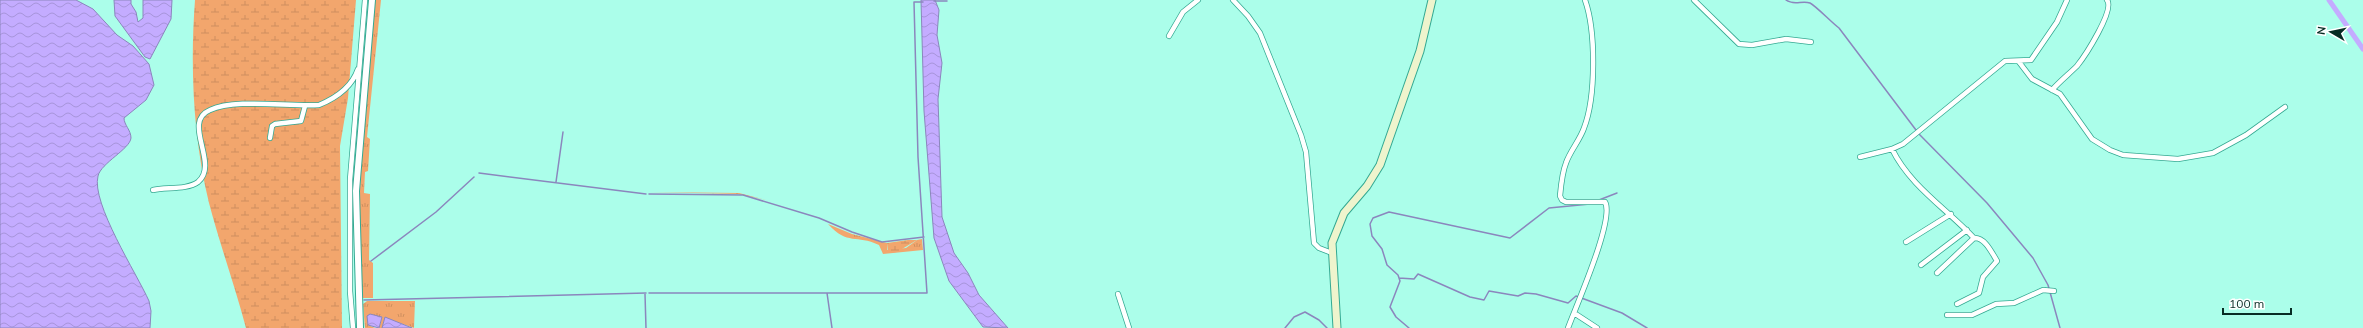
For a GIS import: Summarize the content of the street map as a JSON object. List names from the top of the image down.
{
  "scale_bar": "100 m",
  "north": "left"
}
